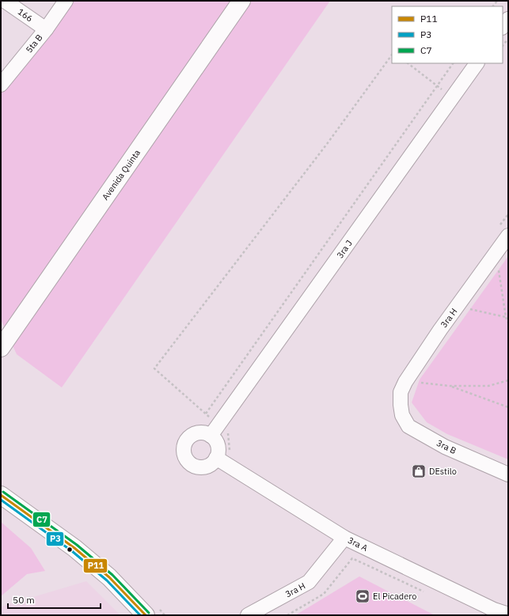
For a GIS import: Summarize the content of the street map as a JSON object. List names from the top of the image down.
{
  "streets": {
    "main road": ["Avenida Quinta"],
    "street": [
      "166",
      "5ta B",
      "3ra J",
      "3ra H",
      "3ra B",
      "3ra A"
    ]
  },
  "crossings": [
    ["166", "5ta B"],
    ["3ra J", "3ra A"],
    ["3ra H", "3ra B"],
    ["3ra H", "3ra A"]
  ],
  "places": {
    "shop": ["DEstilo"],
    "sports": ["El Picadero"]
  },
  "lines": ["transit line C7", "transit line P11", "transit line P3"],
  "legend": ["P11", "P3", "C7"],
  "scale_bar": "50 m"
}
